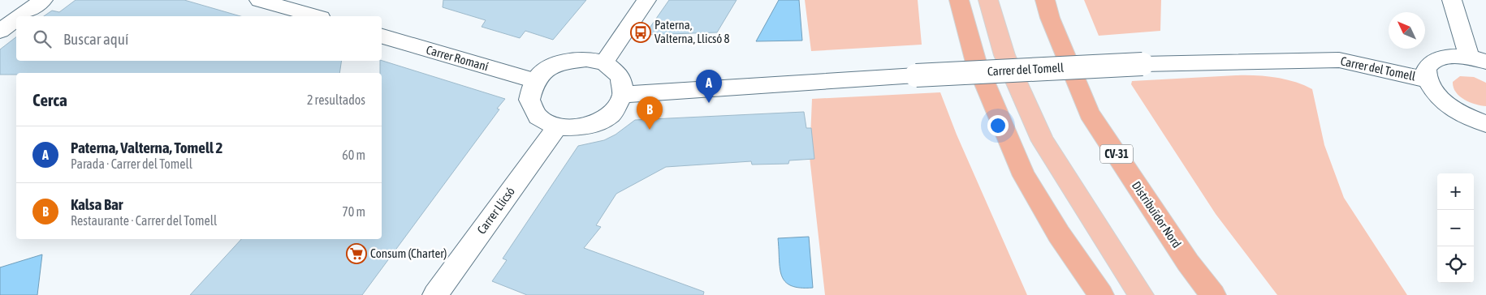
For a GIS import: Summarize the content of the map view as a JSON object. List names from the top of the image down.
{
  "streets": {
    "highway": ["CV-31", "Distribuïdor Nord"],
    "street": ["Carrer Romaní", "Carrer del Tomell", "Carrer Llicsó"]
  },
  "crossings": [
    ["Carrer Romaní", "Carrer del Tomell"],
    ["Carrer Romaní", "Carrer Llicsó"],
    ["Carrer del Tomell", "Carrer Llicsó"]
  ],
  "places": {
    "bus stop": ["Paterna, Valterna, Llicsó 8"],
    "supermarket": ["Consum (Charter)"]
  },
  "north": "top left",
  "page": {
    "search": "Buscar aquí",
    "pins": ["A", "B"],
    "heading": ["Cerca", "2 resultados"],
    "list": [
      {
        "mark": "A",
        "name": "Paterna, Valterna, Tomell 2",
        "note": "Parada · Carrer del Tomell",
        "value": "60 m"
      },
      {
        "mark": "B",
        "name": "Kalsa Bar",
        "note": "Restaurante · Carrer del Tomell",
        "value": "70 m"
      }
    ],
    "map_buttons": ["+", "−"]
  }
}
